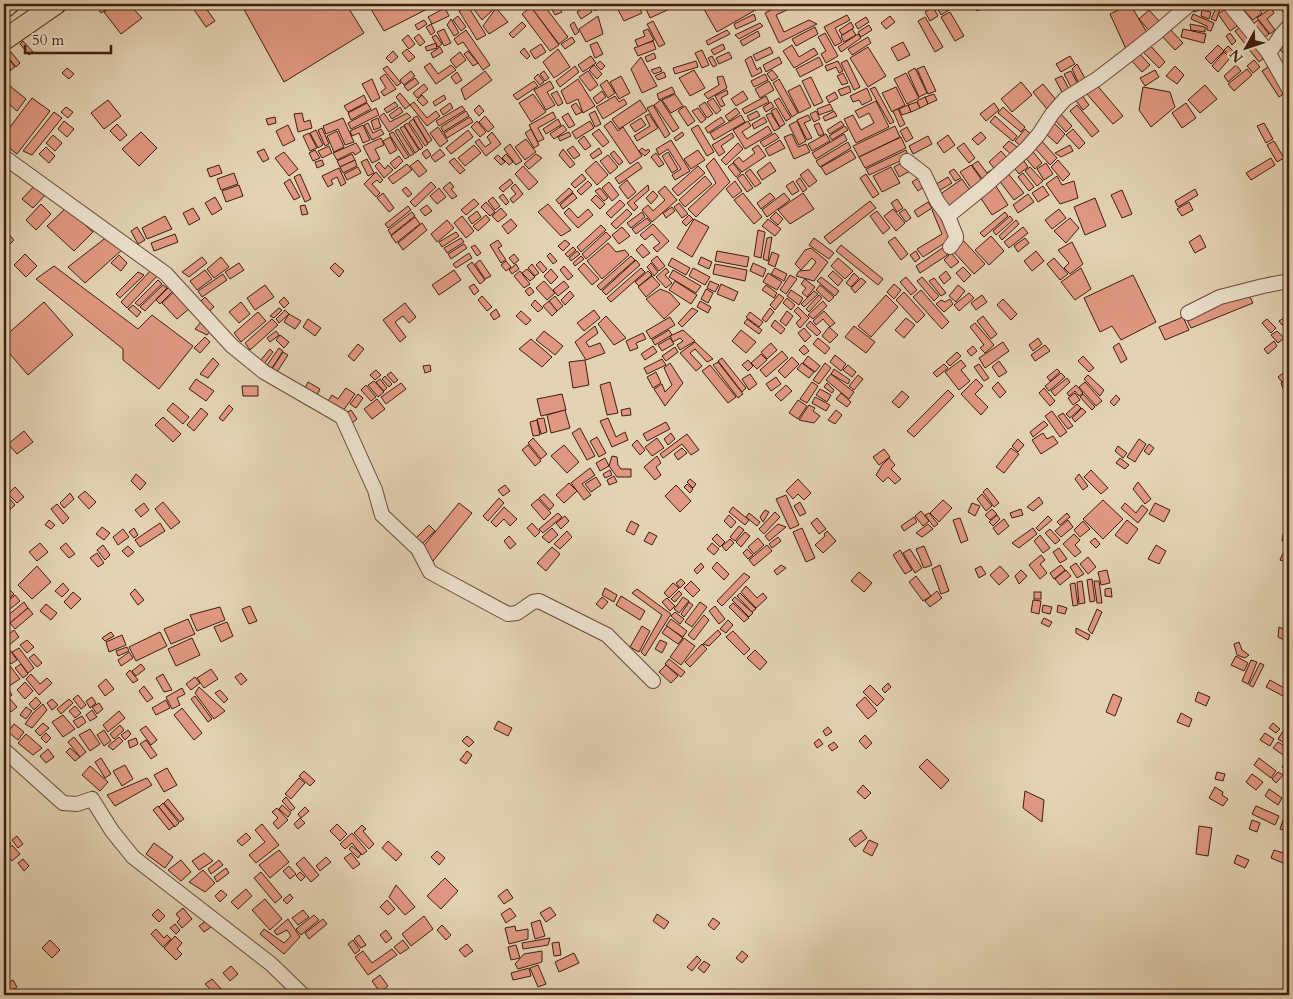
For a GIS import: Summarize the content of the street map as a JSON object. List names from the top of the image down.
{
  "scale_bar": "50 m",
  "north": "bottom left"
}
